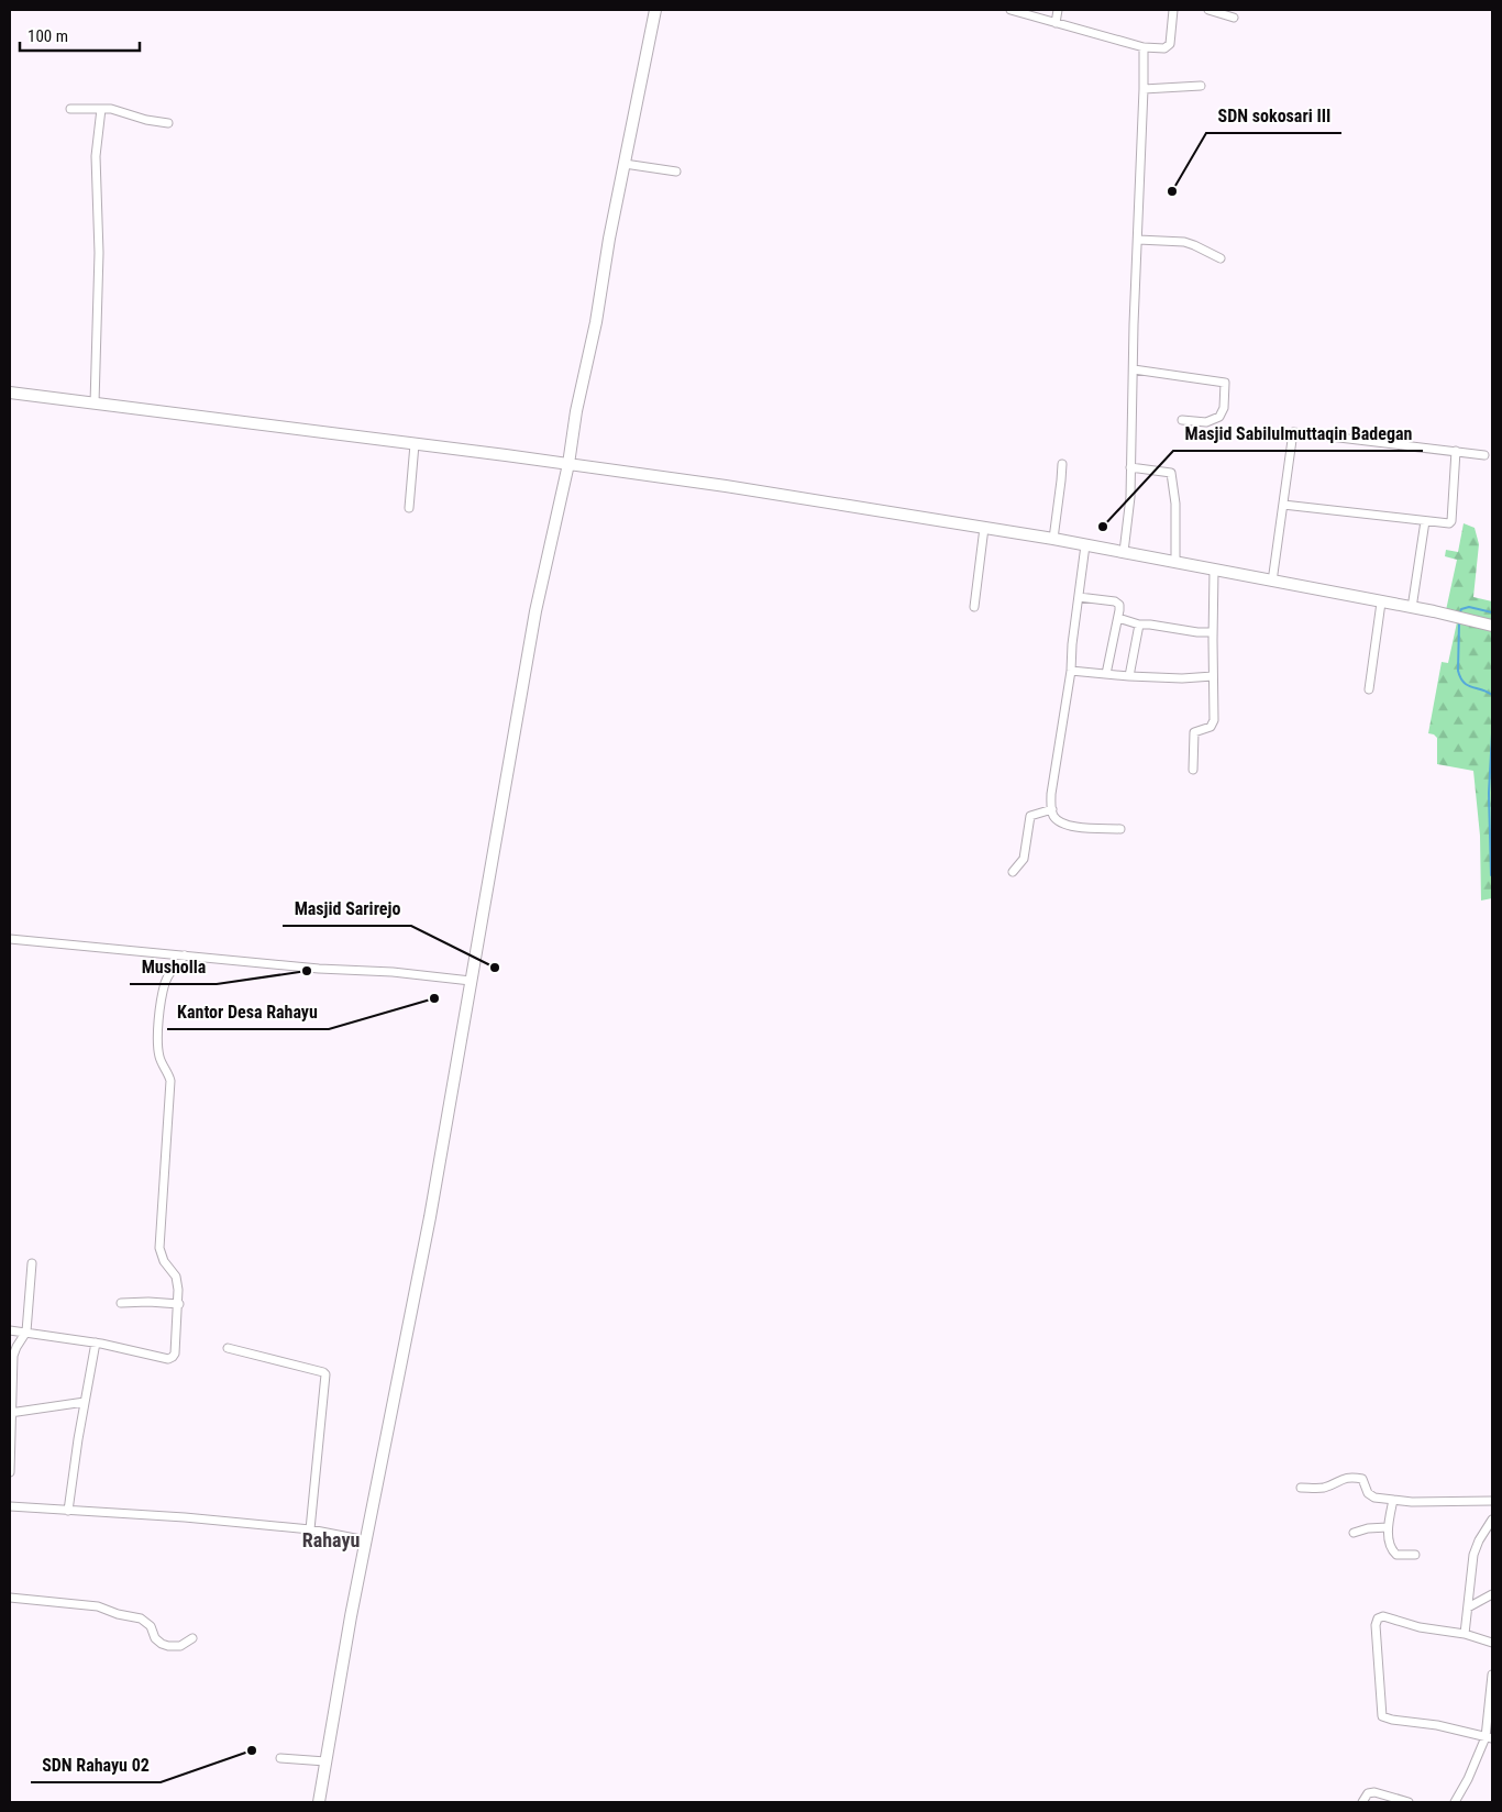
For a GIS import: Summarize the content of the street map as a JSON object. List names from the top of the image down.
{
  "districts": ["Rahayu"],
  "places": [
    "SDN sokosari III",
    "Masjid Sabilulmuttaqin Badegan",
    "Masjid Sarirejo",
    "Musholla",
    "Kantor Desa Rahayu",
    "SDN Rahayu 02"
  ],
  "scale_bar": "100 m"
}
